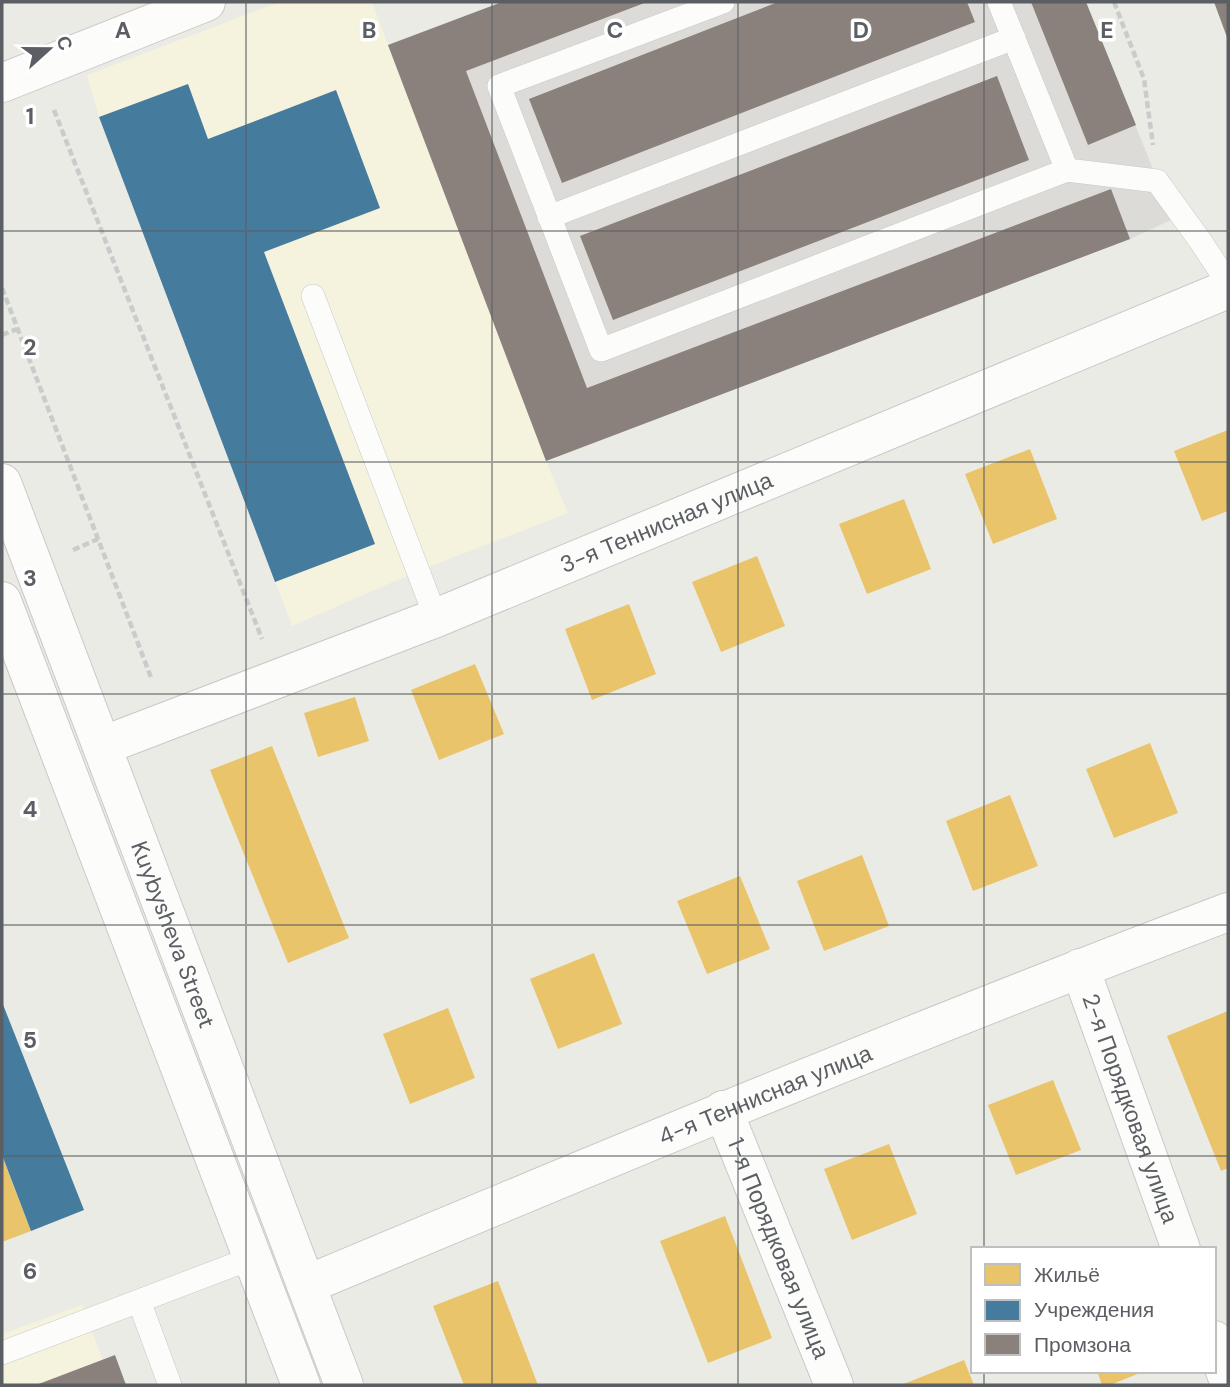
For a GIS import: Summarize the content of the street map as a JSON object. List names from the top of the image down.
{
  "streets": {
    "street": [
      "3-я Теннисная улица",
      "Kuybysheva Street",
      "4-я Теннисная улица",
      "2-я Порядковая улица",
      "1-я Порядковая улица"
    ]
  },
  "crossings": [
    ["3-я Теннисная улица", "Kuybysheva Street"],
    ["Kuybysheva Street", "4-я Теннисная улица"],
    ["4-я Теннисная улица", "2-я Порядковая улица"],
    ["4-я Теннисная улица", "1-я Порядковая улица"]
  ],
  "legend": ["Жильё", "Учреждения", "Промзона"],
  "north": "right",
  "grid": {
    "columns": [
      "A",
      "B",
      "C",
      "D",
      "E"
    ],
    "rows": [
      "1",
      "2",
      "3",
      "4",
      "5",
      "6"
    ]
  }
}
